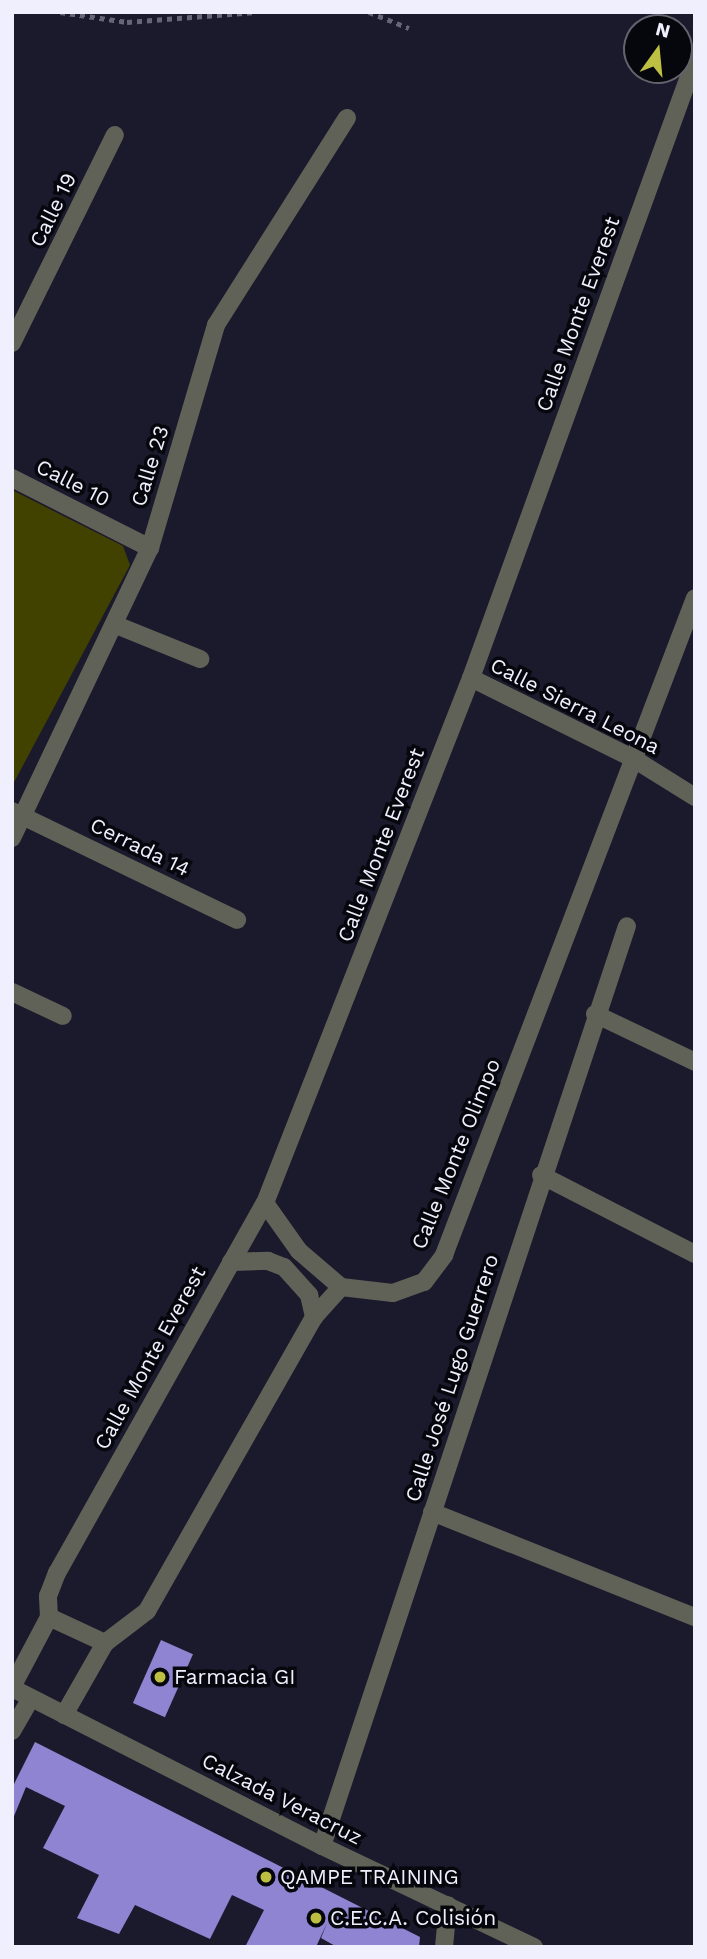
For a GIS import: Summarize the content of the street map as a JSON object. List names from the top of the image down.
{
  "streets": {
    "street": [
      "Calle 19",
      "Calle Monte Everest",
      "Calle 23",
      "Calle 10",
      "Calle Sierra Leona",
      "Cerrada 14",
      "Calle Monte Olimpo",
      "Calle José Lugo Guerrero",
      "Calzada Veracruz"
    ]
  },
  "crossings": [
    ["Calle Monte Everest", "Calle Sierra Leona"],
    ["Calle Monte Everest", "Calzada Veracruz"],
    ["Calle 23", "Calle 10"],
    ["Calle 23", "Cerrada 14"],
    ["Calle Sierra Leona", "Calle Monte Olimpo"],
    ["Calle José Lugo Guerrero", "Calzada Veracruz"]
  ],
  "places": ["Farmacia GI", "QAMPE TRAINING", "C.E.C.A. Colisión"],
  "north": "top"
}
